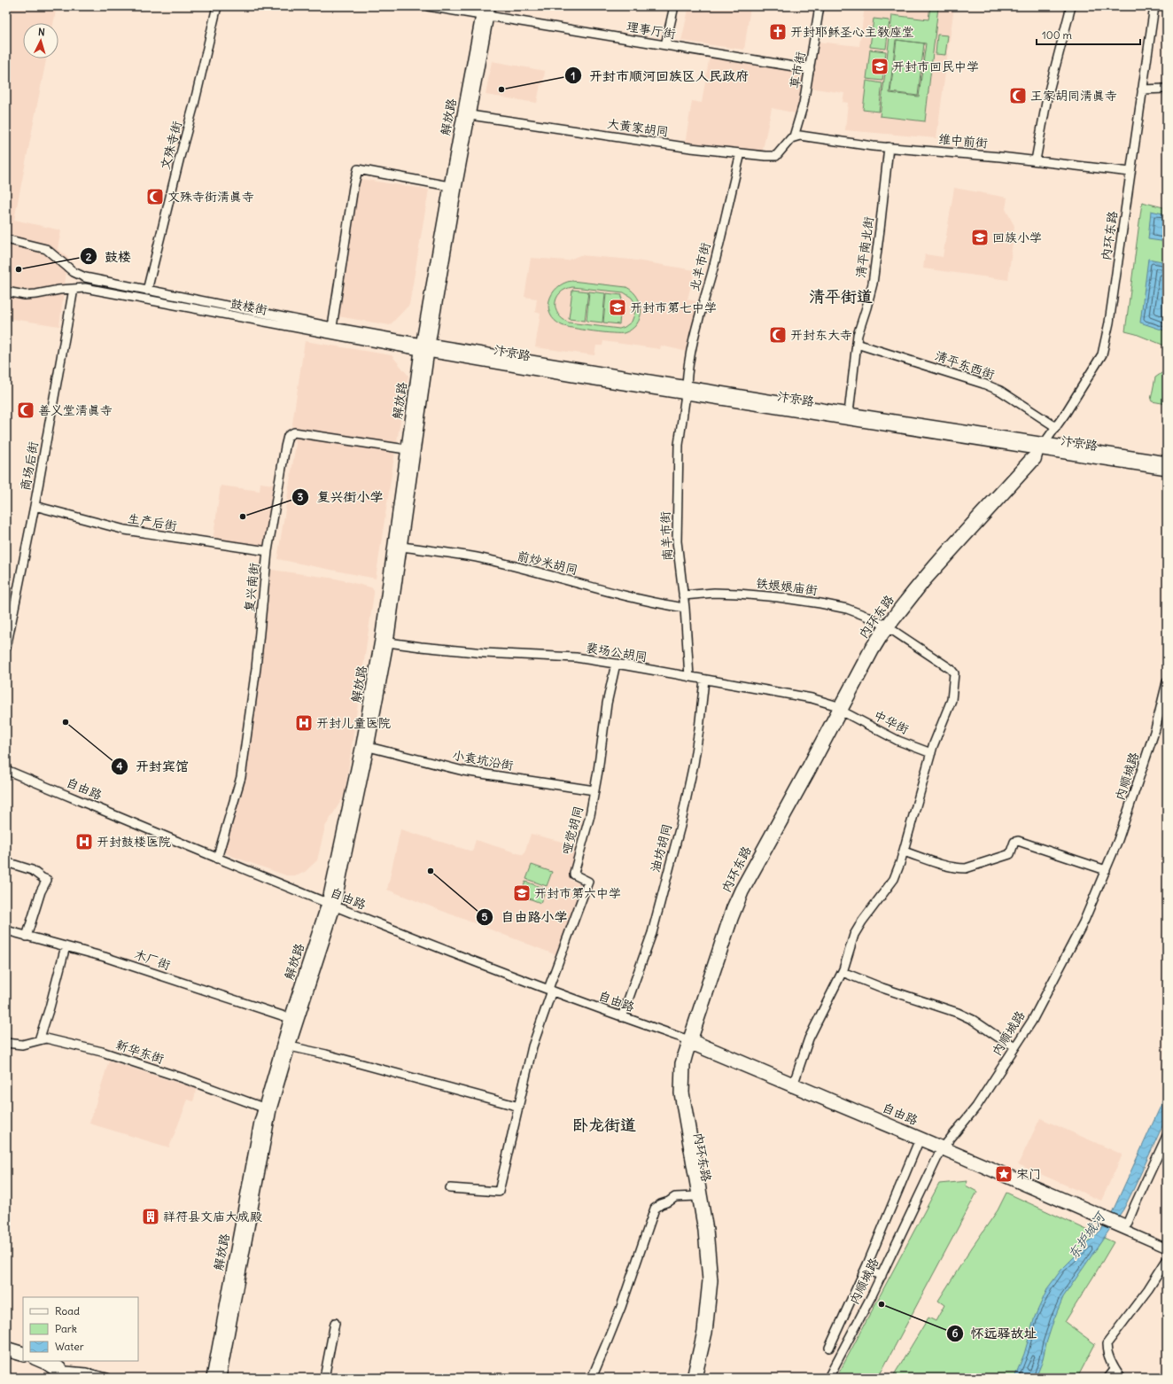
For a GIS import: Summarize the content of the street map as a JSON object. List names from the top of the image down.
{
  "streets": {
    "main road": ["解放路", "汴京路"],
    "street": [
      "理事厅街",
      "草市街",
      "大黄家胡同",
      "维中前街",
      "文殊寺街",
      "内环东路",
      "清平南北街",
      "北羊市街",
      "鼓楼街",
      "清平东西街",
      "商场后街",
      "生产后街",
      "南羊市街",
      "前炒米胡同",
      "铁娘娘庙街",
      "复兴南街",
      "裴场公胡同",
      "中华街",
      "小袁坑沿街",
      "内顺城路",
      "自由路",
      "哑觉胡同",
      "油坊胡同",
      "木厂街",
      "新华东街"
    ]
  },
  "crossings": [
    ["理事厅街", "草市街"],
    ["理事厅街", "解放路"],
    ["草市街", "大黄家胡同"],
    ["草市街", "维中前街"],
    ["解放路", "大黄家胡同"],
    ["解放路", "鼓楼街"],
    ["解放路", "汴京路"],
    ["解放路", "前炒米胡同"],
    ["解放路", "复兴南街"],
    ["解放路", "裴场公胡同"],
    ["解放路", "小袁坑沿街"],
    ["解放路", "自由路"],
    ["解放路", "木厂街"],
    ["解放路", "新华东街"],
    ["大黄家胡同", "维中前街"],
    ["大黄家胡同", "北羊市街"],
    ["维中前街", "内环东路"],
    ["维中前街", "清平南北街"],
    ["文殊寺街", "鼓楼街"],
    ["内环东路", "汴京路"],
    ["内环东路", "清平东西街"],
    ["内环东路", "铁娘娘庙街"],
    ["内环东路", "裴场公胡同"],
    ["内环东路", "中华街"],
    ["内环东路", "自由路"],
    ["清平南北街", "汴京路"],
    ["清平南北街", "清平东西街"],
    ["北羊市街", "汴京路"],
    ["北羊市街", "南羊市街"],
    ["鼓楼街", "汴京路"],
    ["鼓楼街", "商场后街"],
    ["汴京路", "南羊市街"],
    ["商场后街", "生产后街"],
    ["生产后街", "复兴南街"],
    ["南羊市街", "前炒米胡同"],
    ["南羊市街", "铁娘娘庙街"],
    ["南羊市街", "裴场公胡同"],
    ["铁娘娘庙街", "中华街"],
    ["复兴南街", "自由路"],
    ["裴场公胡同", "中华街"],
    ["裴场公胡同", "哑觉胡同"],
    ["裴场公胡同", "油坊胡同"],
    ["小袁坑沿街", "哑觉胡同"],
    ["内顺城路", "自由路"],
    ["自由路", "哑觉胡同"],
    ["自由路", "油坊胡同"]
  ],
  "districts": ["清平街道", "卧龙街道"],
  "water": ["东护城河"],
  "places": {
    "church": ["开封耶稣圣心主教座堂"],
    "school or university": [
      "开封市回民中学",
      "回族小学",
      "开封市第七中学",
      "开封市第六中学"
    ],
    "other": [
      "开封市顺河回族区人民政府",
      "鼓楼",
      "复兴街小学",
      "开封宾馆",
      "自由路小学",
      "怀远驿故址"
    ],
    "mosque": [
      "王家胡同清真寺",
      "文殊寺街清真寺",
      "开封东大寺",
      "善义堂清真寺"
    ],
    "hospital": ["开封儿童医院", "开封鼓楼医院"],
    "place": ["宋门"],
    "building": ["祥符县文庙大成殿"]
  },
  "legend": ["Road", "Park", "Water"],
  "scale_bar": "100 m",
  "north": "top"
}
